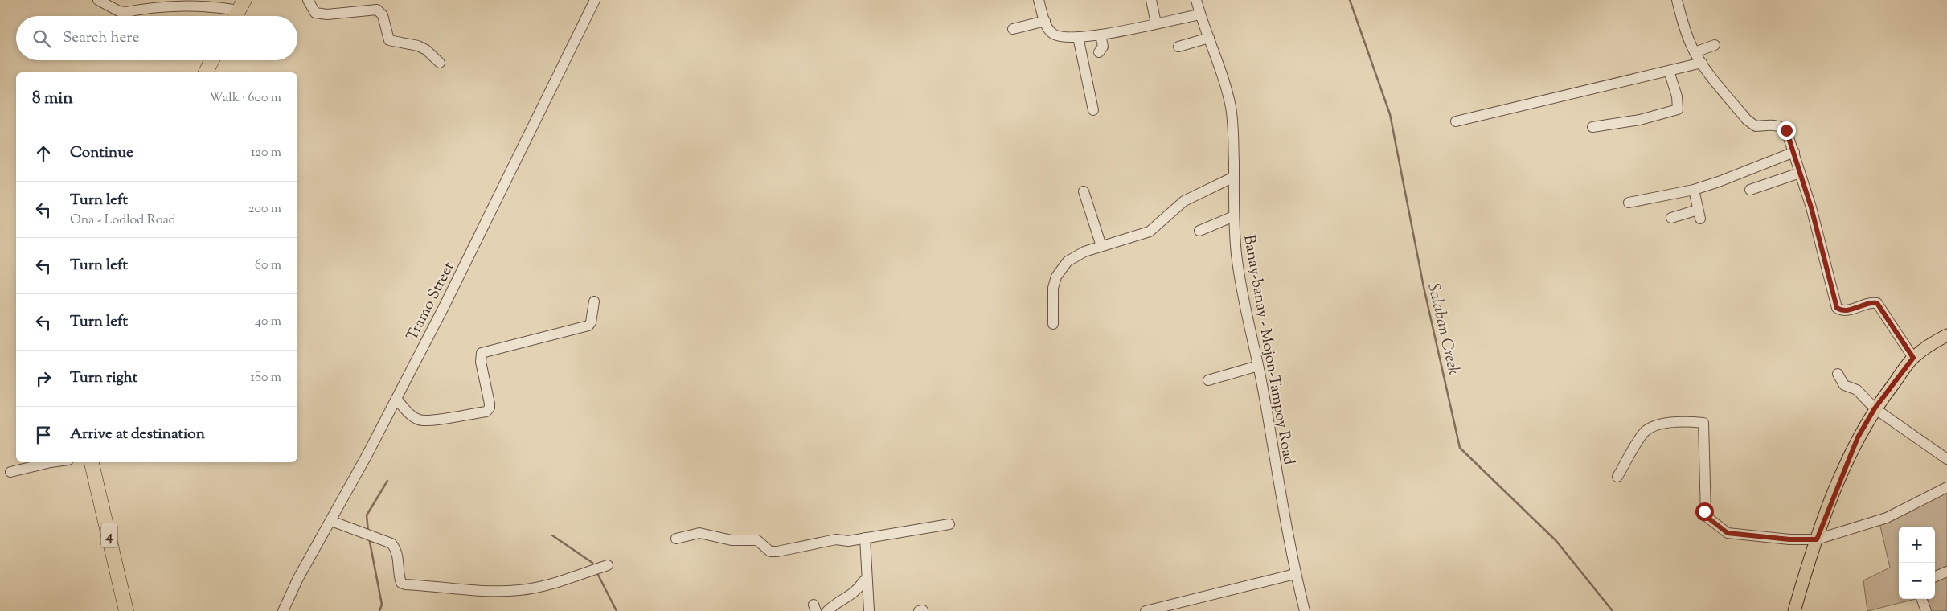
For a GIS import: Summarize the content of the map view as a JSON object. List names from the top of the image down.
{
  "streets": {
    "highway": ["4"],
    "street": ["Tramo Street", "Banay-banay - Mojon-Tampoy Road"]
  },
  "water": ["Salaban Creek"],
  "page": {
    "search": "Search here",
    "heading": ["8 min", "Walk · 600 m"],
    "list": [
      ["Continue", "120 m"],
      ["Turn left", "Ona - Lodlod Road", "200 m"],
      ["Turn left", "60 m"],
      ["Turn left", "40 m"],
      ["Turn right", "180 m"],
      "Arrive at destination"
    ],
    "map_buttons": ["+", "−"]
  }
}
